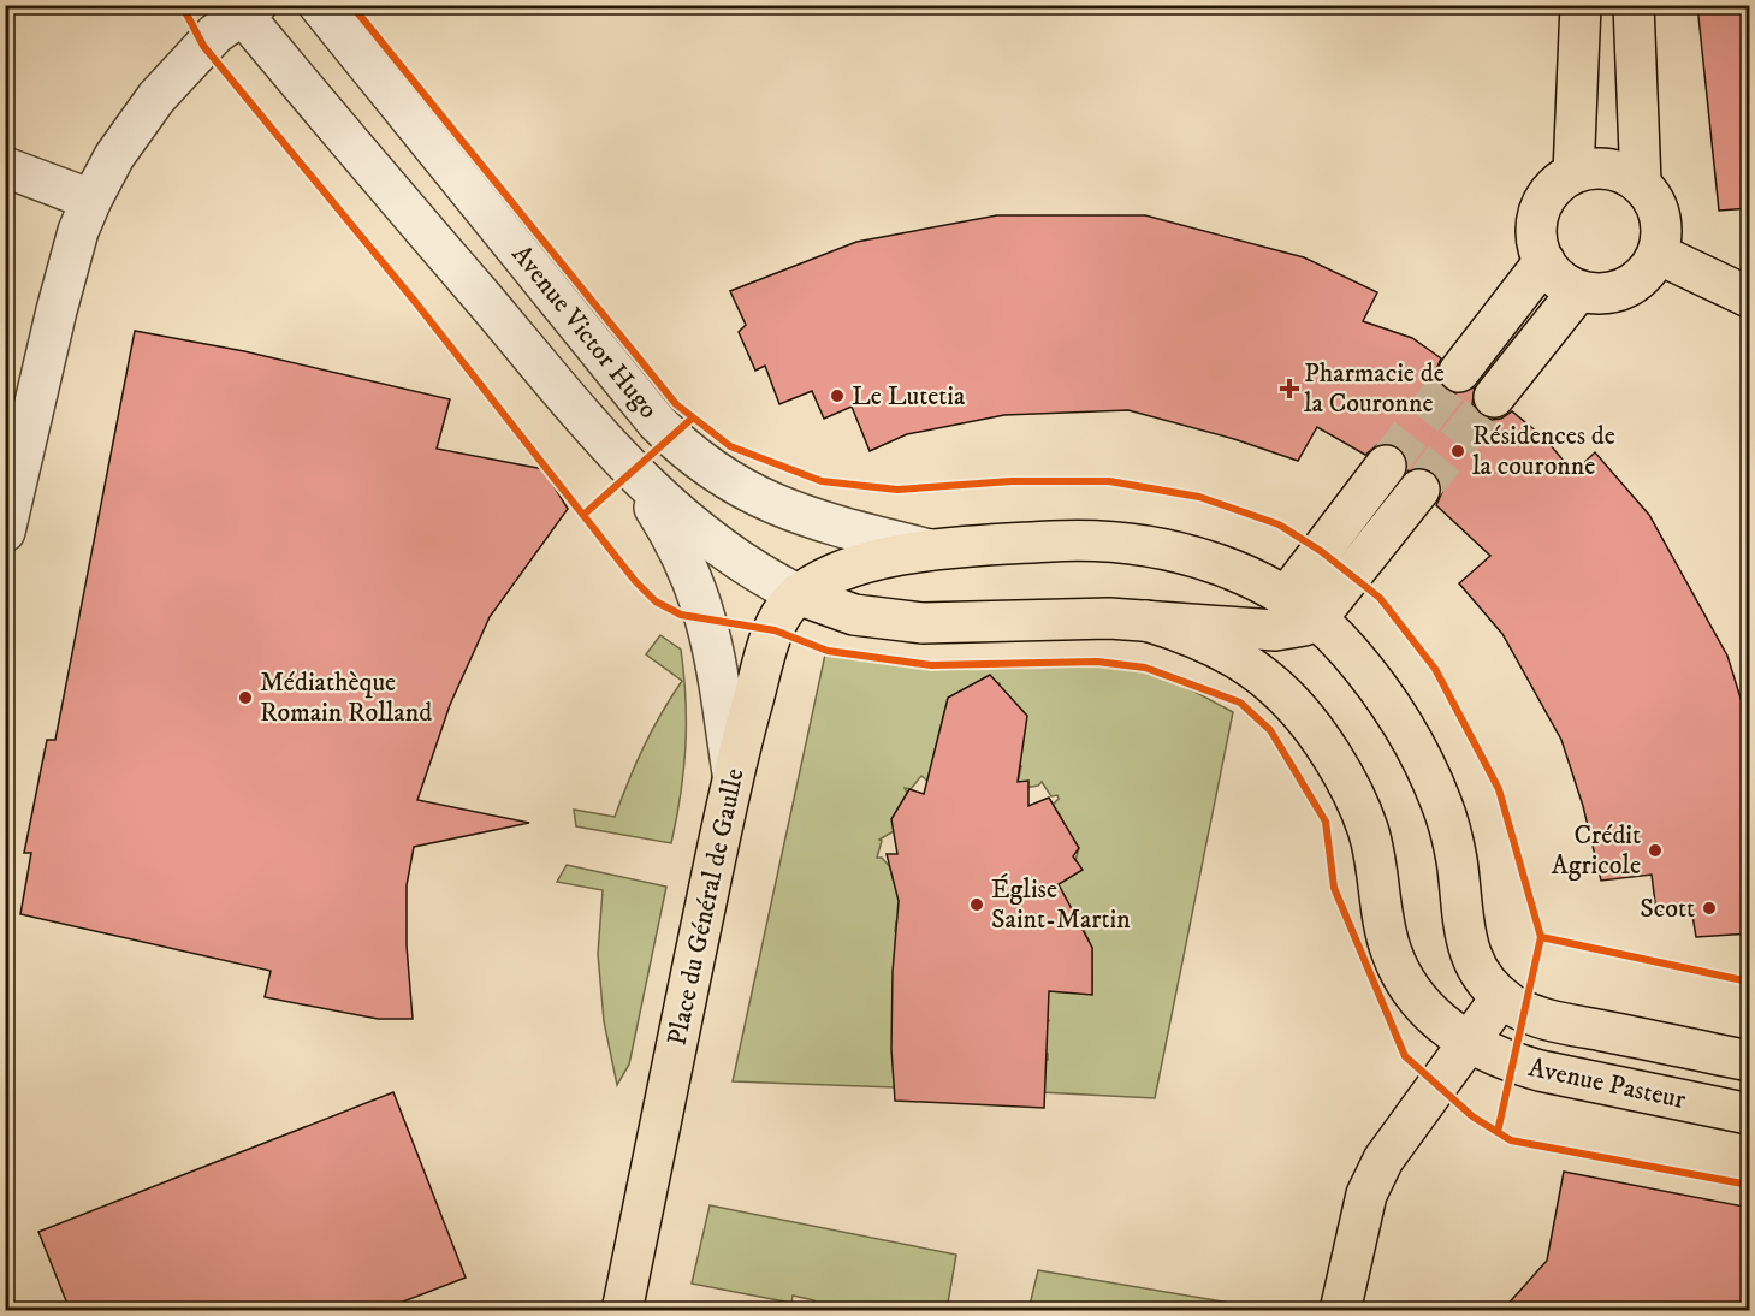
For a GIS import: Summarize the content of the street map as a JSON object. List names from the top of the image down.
{
  "streets": {
    "main road": ["Place du Général de Gaulle", "Avenue Pasteur"],
    "street": ["Avenue Victor Hugo"]
  },
  "crossings": [
    ["Avenue Victor Hugo", "Place du Général de Gaulle"],
    ["Place du Général de Gaulle", "Avenue Pasteur"]
  ],
  "places": {
    "health": ["Pharmacie de la Couronne"],
    "other": [
      "Le Lutetia",
      "Résidences de la couronne",
      "Médiathèque Romain Rolland",
      "Crédit Agricole",
      "Église Saint-Martin",
      "Scott"
    ]
  }
}
